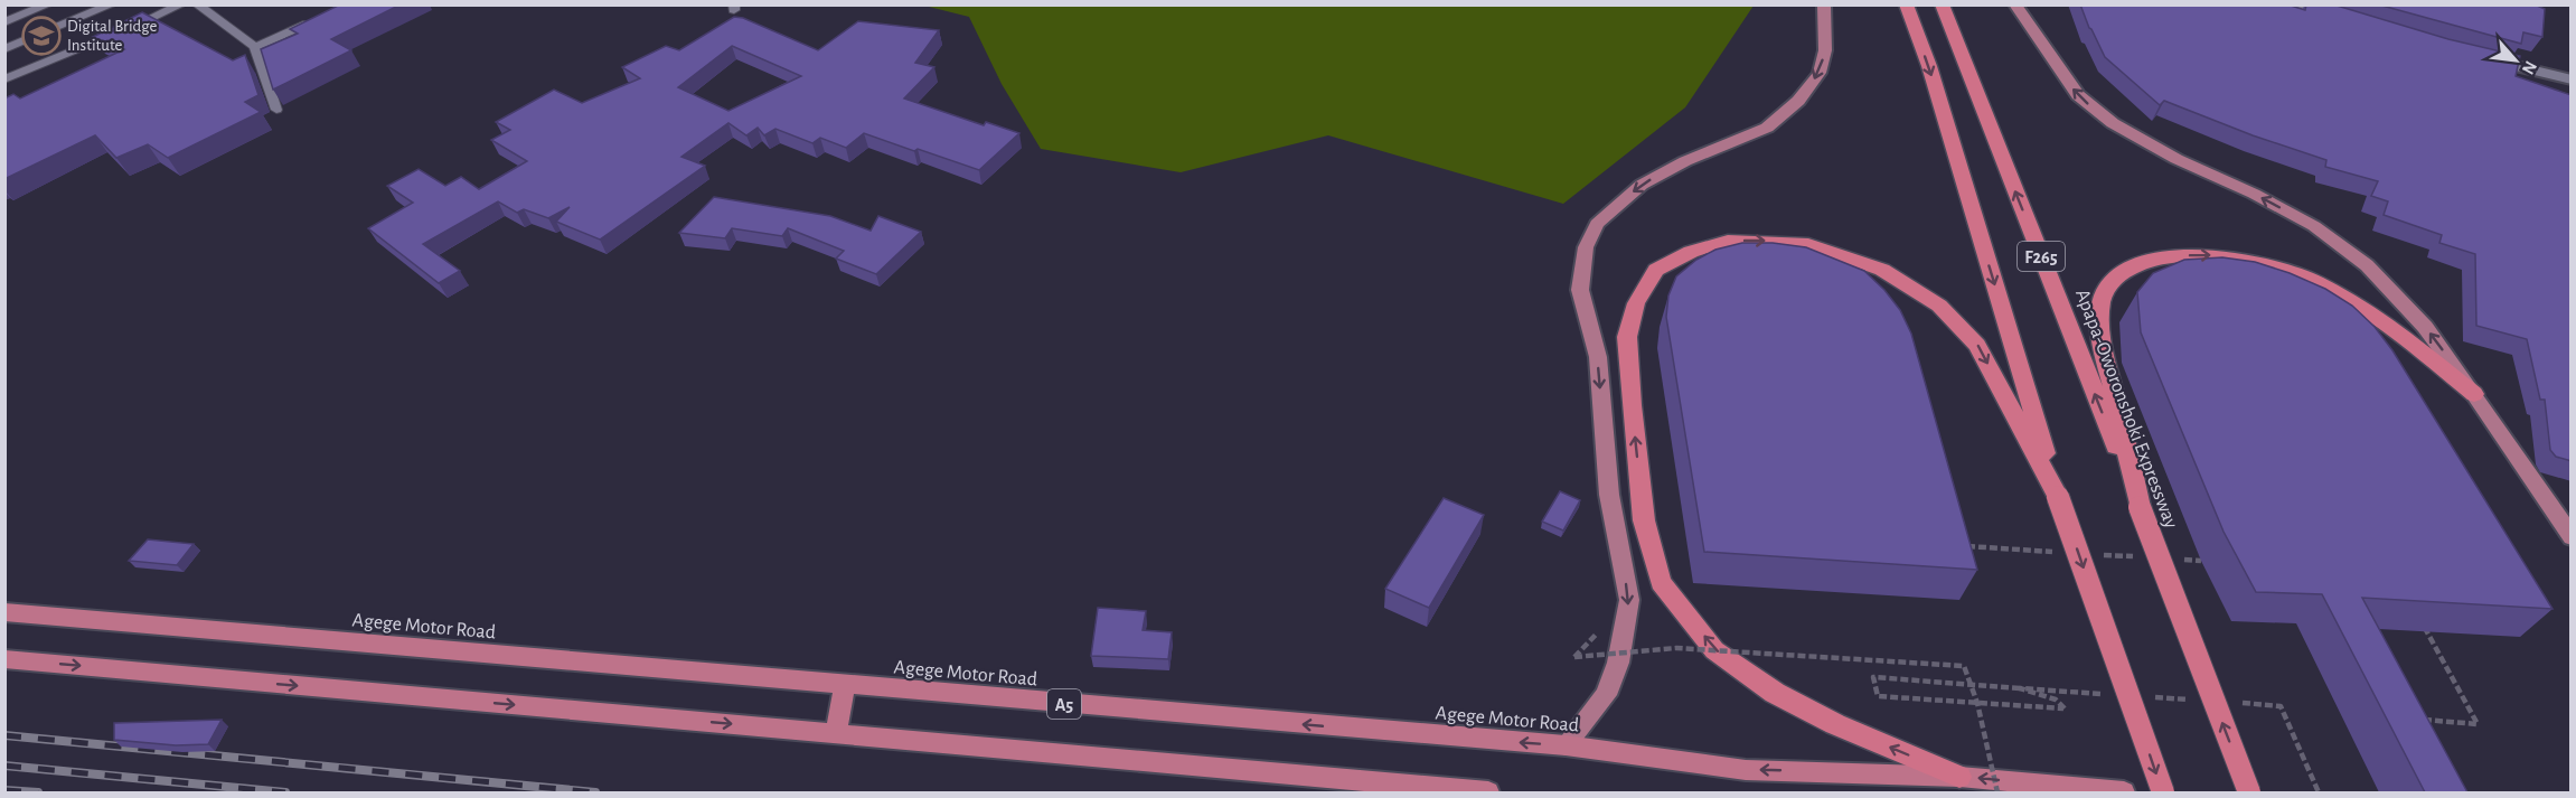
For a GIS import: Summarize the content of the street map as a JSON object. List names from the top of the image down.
{
  "streets": {
    "highway": [
      "F265",
      "Apapa-Oworonshoki Expressway",
      "Agege Motor Road",
      "A5"
    ]
  },
  "places": {
    "school or university": ["Digital Bridge Institute"]
  },
  "north": "bottom right"
}
